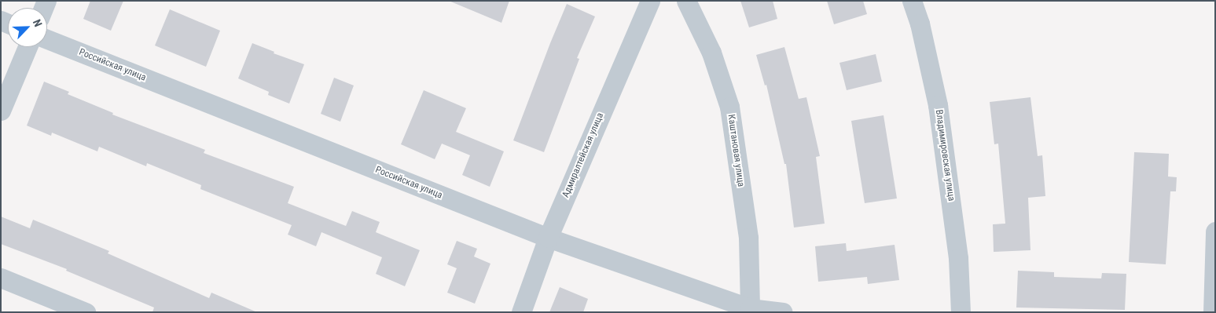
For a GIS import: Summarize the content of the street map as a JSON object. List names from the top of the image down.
{
  "streets": {
    "street": [
      "Российская улица",
      "Каштановая улица",
      "Адмиралтейская улица",
      "Владимировская улица"
    ]
  },
  "crossings": [
    ["Российская улица", "Каштановая улица"],
    ["Российская улица", "Адмиралтейская улица"]
  ],
  "north": "top right"
}
